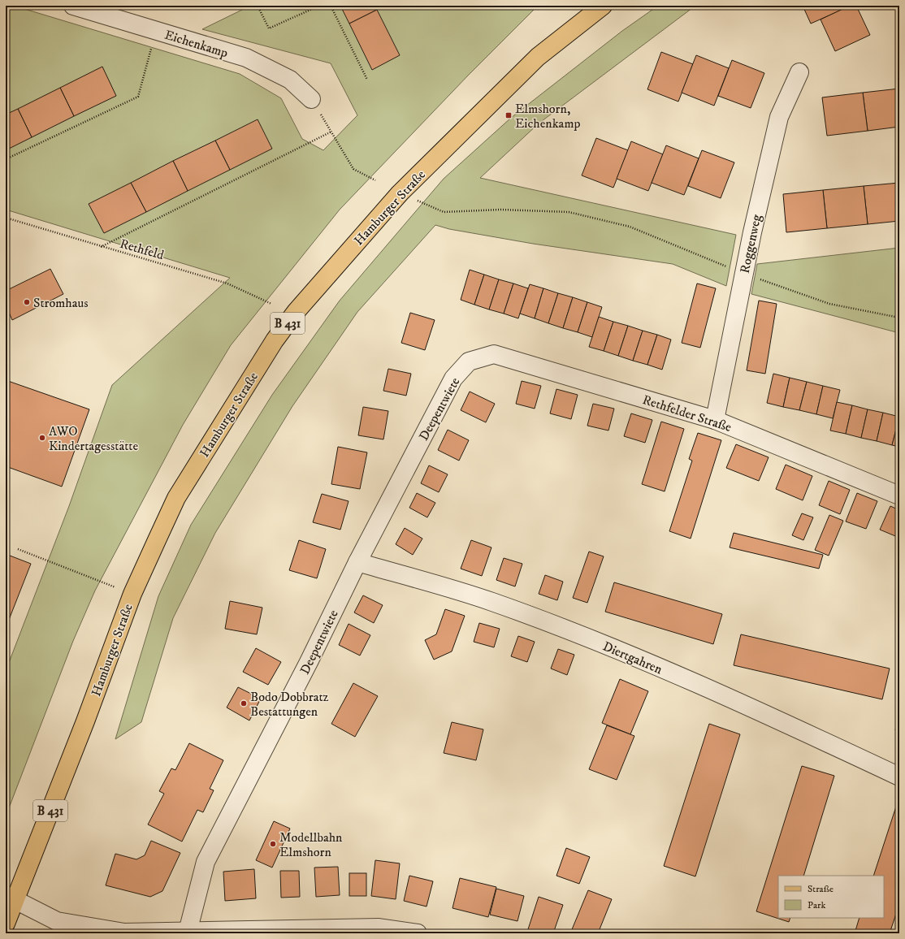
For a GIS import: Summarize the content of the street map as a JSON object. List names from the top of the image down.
{
  "streets": {
    "main road": ["Hamburger Straße", "B 431"],
    "street": [
      "Eichenkamp",
      "Roggenweg",
      "Deepentwiete",
      "Rethfelder Straße",
      "Diertgahren"
    ],
    "path": ["Rethfeld"]
  },
  "crossings": [
    ["Roggenweg", "Rethfelder Straße"],
    ["Deepentwiete", "Rethfelder Straße"],
    ["Deepentwiete", "Diertgahren"]
  ],
  "places": {
    "transit": ["Elmshorn, Eichenkamp"],
    "other": [
      "Stromhaus",
      "AWO Kindertagesstätte",
      "Bodo Dobbratz Bestattungen",
      "Modellbahn Elmshorn"
    ]
  },
  "legend": ["Straße", "Park"]
}
